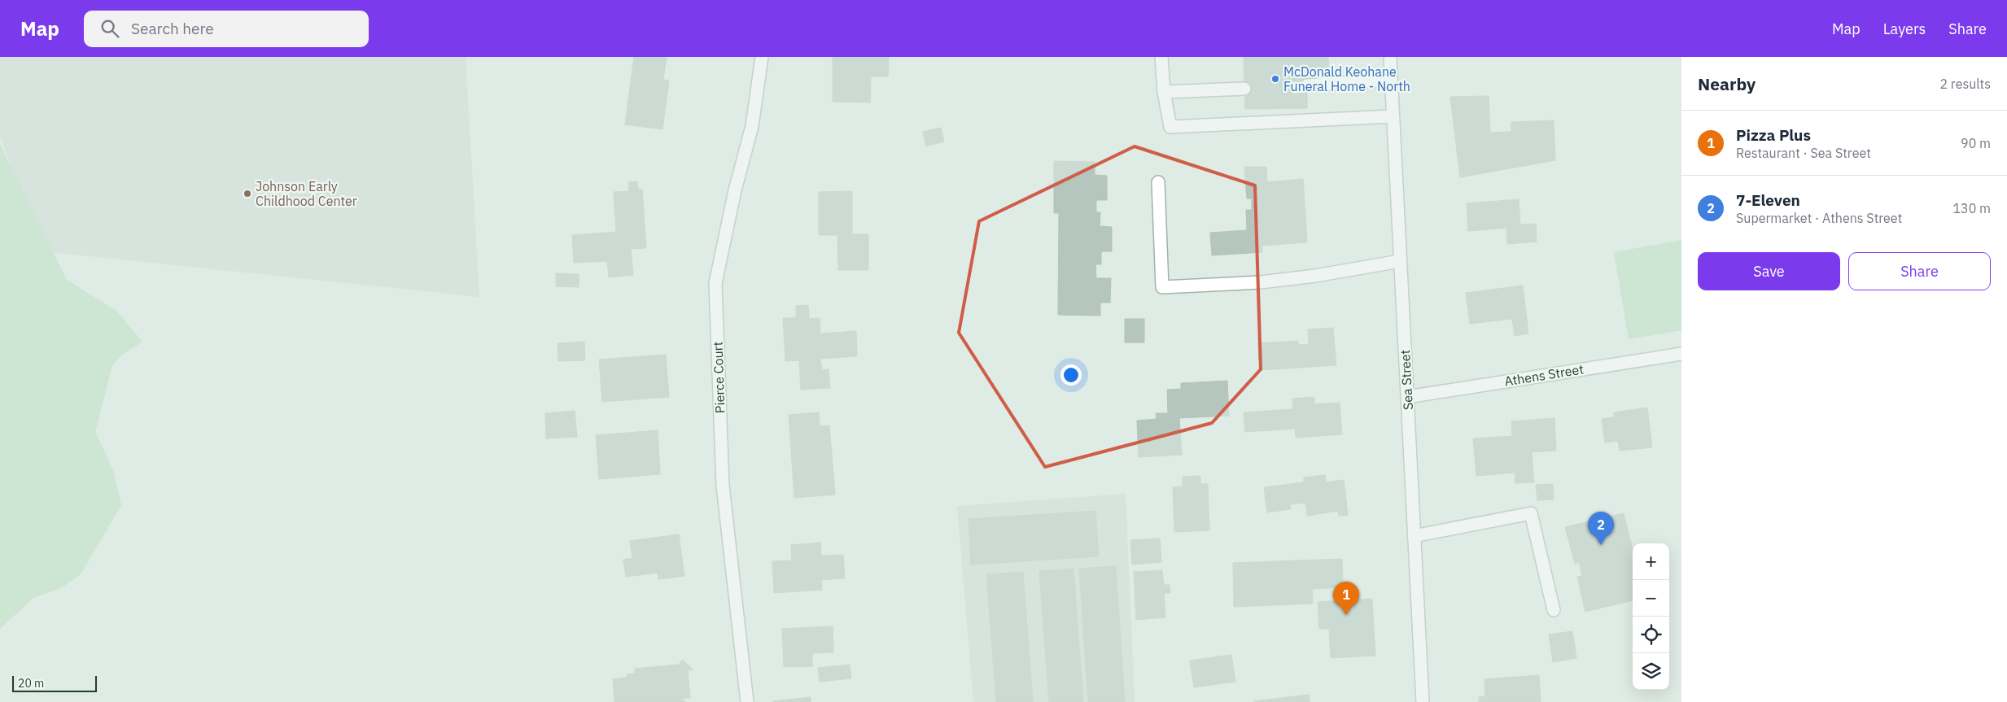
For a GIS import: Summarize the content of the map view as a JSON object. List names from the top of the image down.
{
  "streets": {
    "street": ["Athens Street", "Pierce Court", "Sea Street"]
  },
  "crossings": [
    ["Athens Street", "Sea Street"]
  ],
  "places": ["McDonald Keohane Funeral Home - North", "Johnson Early Childhood Center"],
  "scale_bar": "20 m",
  "page": {
    "header": "Map",
    "search": "Search here",
    "nav": ["Map", "Layers", "Share"],
    "heading": ["Nearby", "2 results"],
    "list": [
      {
        "mark": "1",
        "name": "Pizza Plus",
        "note": "Restaurant · Sea Street",
        "value": "90 m"
      },
      {
        "mark": "2",
        "name": "7-Eleven",
        "note": "Supermarket · Athens Street",
        "value": "130 m"
      }
    ],
    "buttons": ["Save", "Share"],
    "pins": ["2", "1"],
    "map_buttons": ["+", "−"],
    "scale": "20 m"
  }
}
